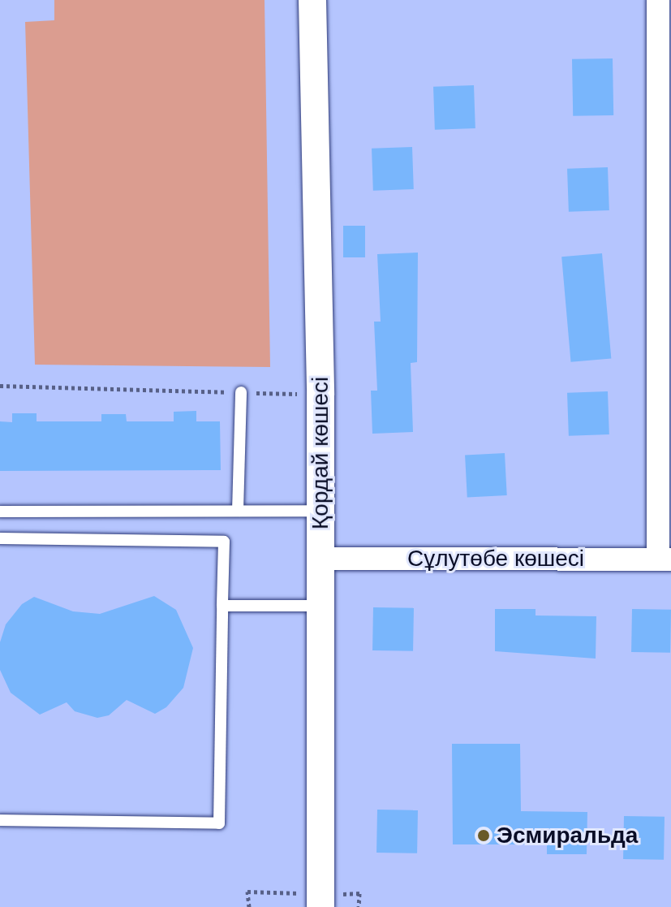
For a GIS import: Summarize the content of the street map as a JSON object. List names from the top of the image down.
{
  "streets": {
    "street": ["Қордай көшесі", "Сұлутөбе көшесі"]
  },
  "crossings": [
    ["Қордай көшесі", "Сұлутөбе көшесі"]
  ],
  "places": ["Эсмиральда"]
}
